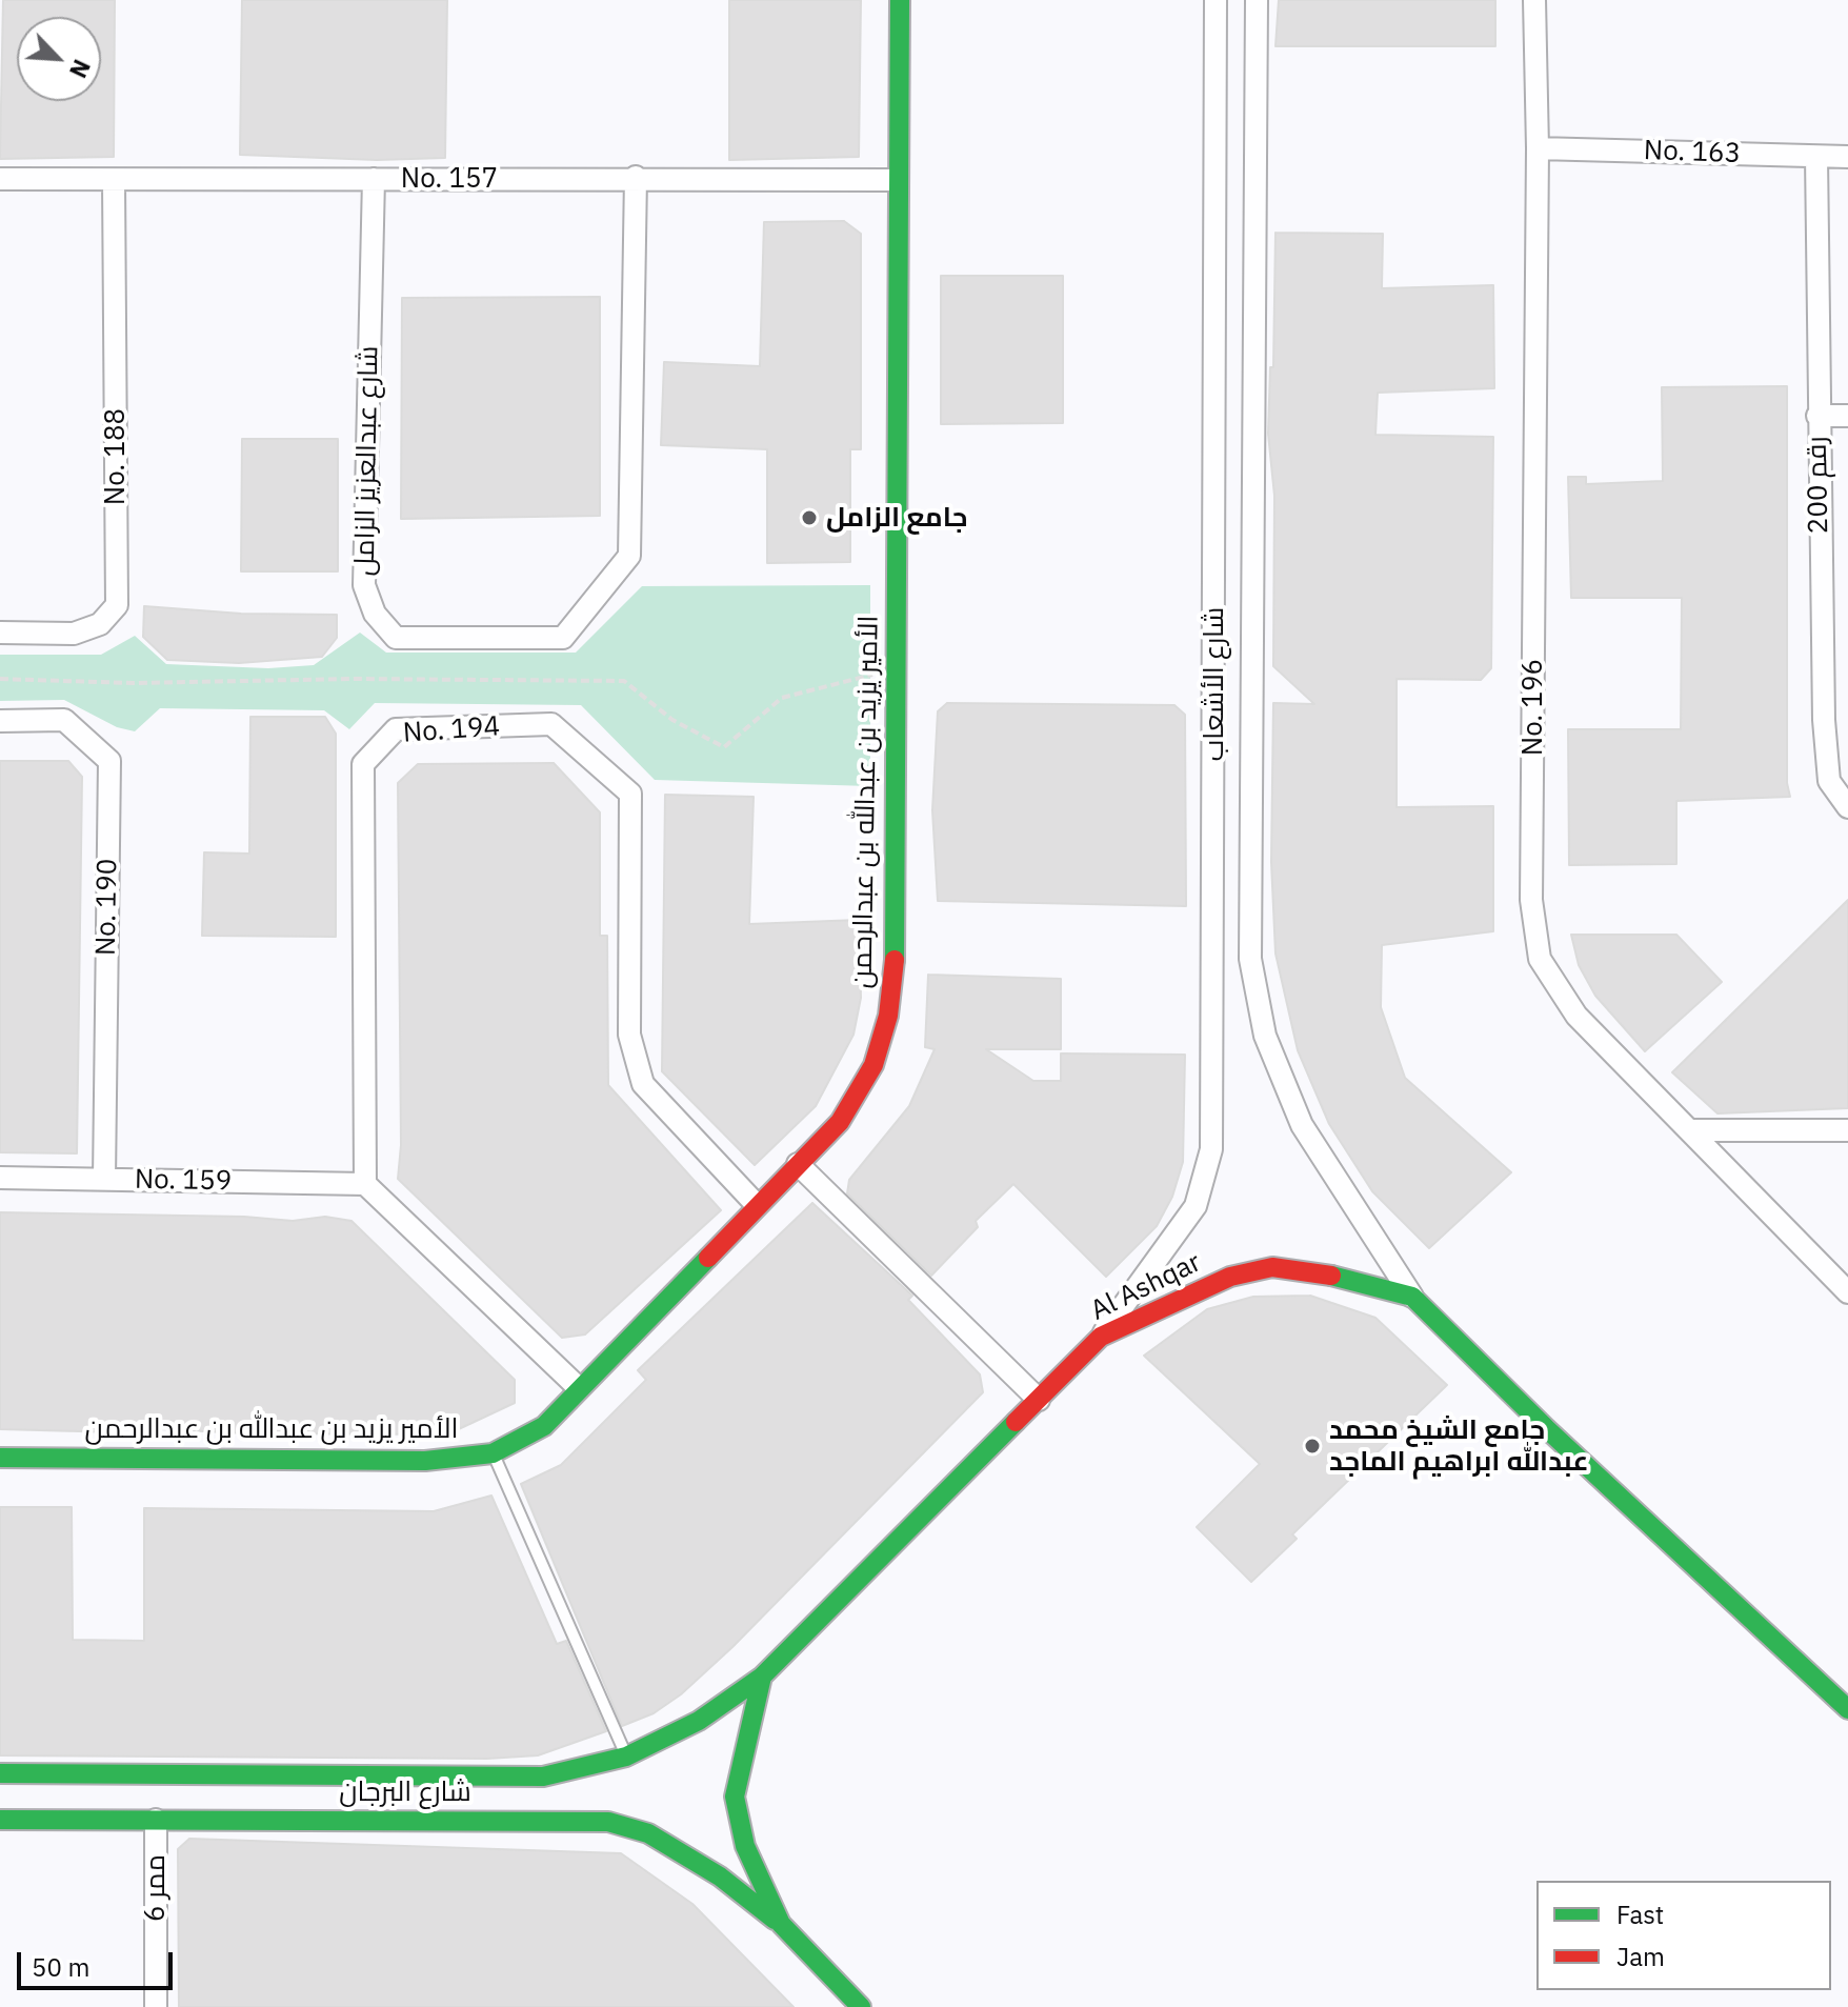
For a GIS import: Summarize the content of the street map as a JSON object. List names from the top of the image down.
{
  "streets": {
    "street": [
      "No. 163",
      "No. 157",
      "No. 188",
      "شارع عبدالعزيز الزامل",
      "رقم 200",
      "شارع الأشعاب",
      "No. 196",
      "No. 194",
      "الأمير يزيد بن عبدالله بن عبدالرحمن",
      "No. 190",
      "No. 159",
      "Al Ashqar",
      "شارع البرجان",
      "ممر 6"
    ]
  },
  "crossings": [
    ["No. 163", "رقم 200"],
    ["No. 163", "No. 196"],
    ["No. 157", "No. 188"],
    ["No. 157", "شارع عبدالعزيز الزامل"],
    ["No. 157", "الأمير يزيد بن عبدالله بن عبدالرحمن"],
    ["شارع الأشعاب", "Al Ashqar"],
    ["No. 194", "الأمير يزيد بن عبدالله بن عبدالرحمن"],
    ["No. 194", "No. 159"],
    ["No. 190", "No. 159"],
    ["Al Ashqar", "شارع البرجان"],
    ["شارع البرجان", "ممر 6"]
  ],
  "places": ["جامع الزامل", "جامع الشيخ محمد عبدالله ابراهيم الماجد"],
  "legend": ["Fast", "Jam"],
  "scale_bar": "50 m",
  "north": "bottom right"
}
